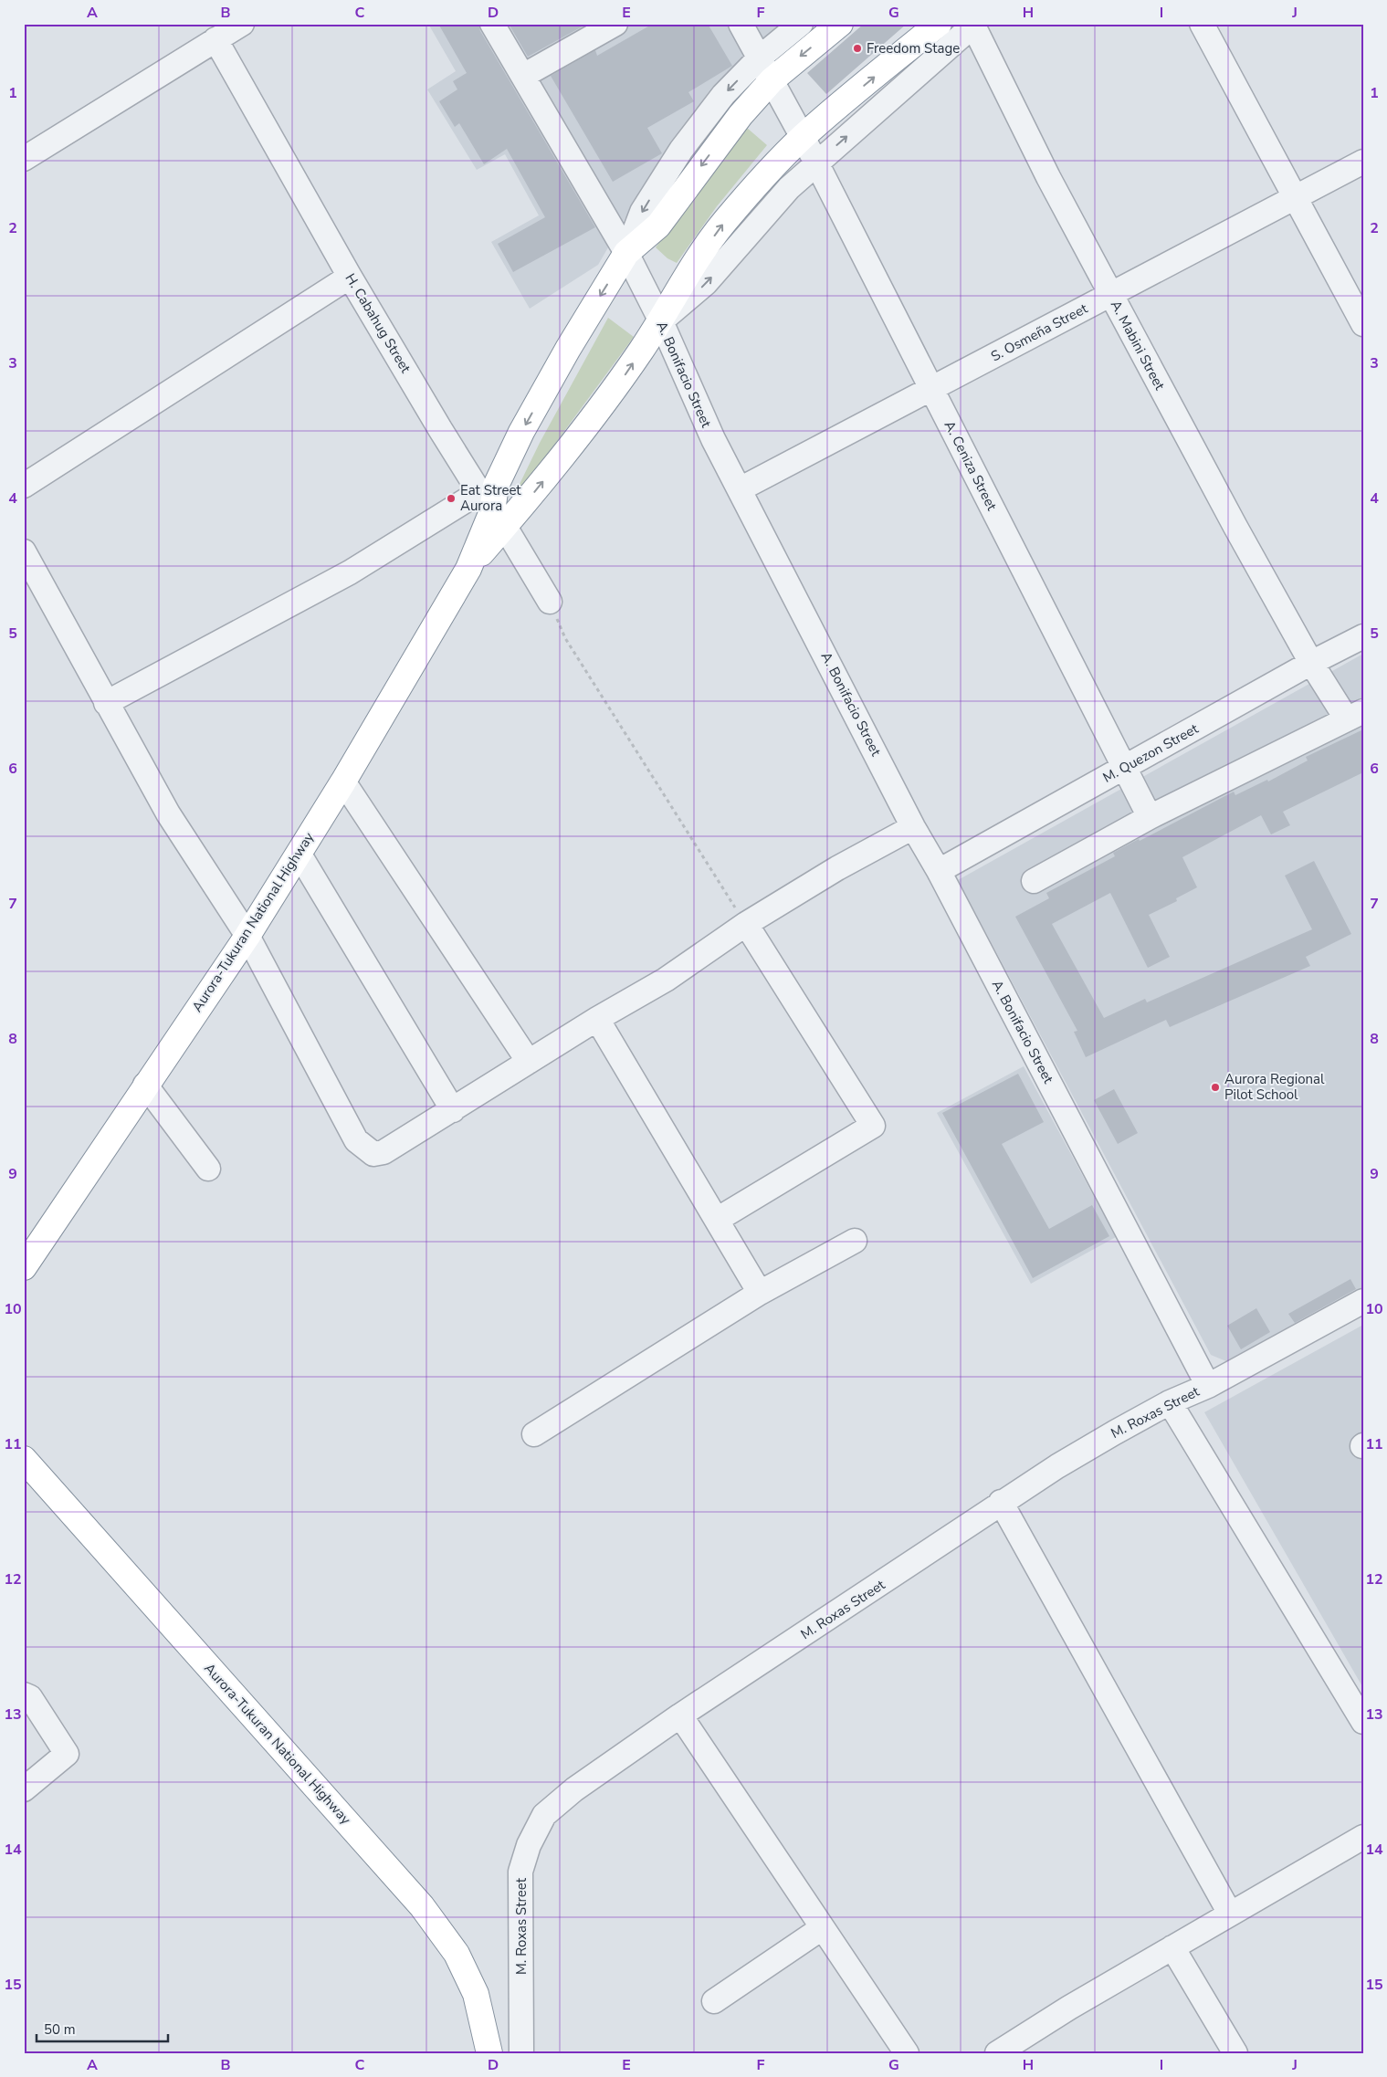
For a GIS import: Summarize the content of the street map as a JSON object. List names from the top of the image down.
{
  "streets": {
    "highway": ["Aurora-Tukuran National Highway"],
    "street": [
      "H. Cabahug Street",
      "S. Osmeña Street",
      "A. Mabini Street",
      "A. Bonifacio Street",
      "A. Ceniza Street",
      "M. Quezon Street",
      "M. Roxas Street"
    ]
  },
  "crossings": [
    ["H. Cabahug Street", "Aurora-Tukuran National Highway"],
    ["S. Osmeña Street", "A. Mabini Street"],
    ["S. Osmeña Street", "A. Bonifacio Street"],
    ["S. Osmeña Street", "A. Ceniza Street"],
    ["A. Mabini Street", "M. Quezon Street"],
    ["A. Mabini Street", "Aurora-Tukuran National Highway"],
    ["A. Bonifacio Street", "M. Quezon Street"],
    ["A. Bonifacio Street", "Aurora-Tukuran National Highway"],
    ["A. Bonifacio Street", "M. Roxas Street"],
    ["A. Ceniza Street", "M. Quezon Street"],
    ["A. Ceniza Street", "Aurora-Tukuran National Highway"]
  ],
  "places": ["Freedom Stage", "Eat Street Aurora", "Aurora Regional Pilot School"],
  "scale_bar": "50 m",
  "grid": {
    "columns": [
      "A",
      "B",
      "C",
      "D",
      "E",
      "F",
      "G",
      "H",
      "I",
      "J"
    ],
    "rows": [
      "1",
      "2",
      "3",
      "4",
      "5",
      "6",
      "7",
      "8",
      "9",
      "10",
      "11",
      "12",
      "13",
      "14",
      "15"
    ]
  }
}
